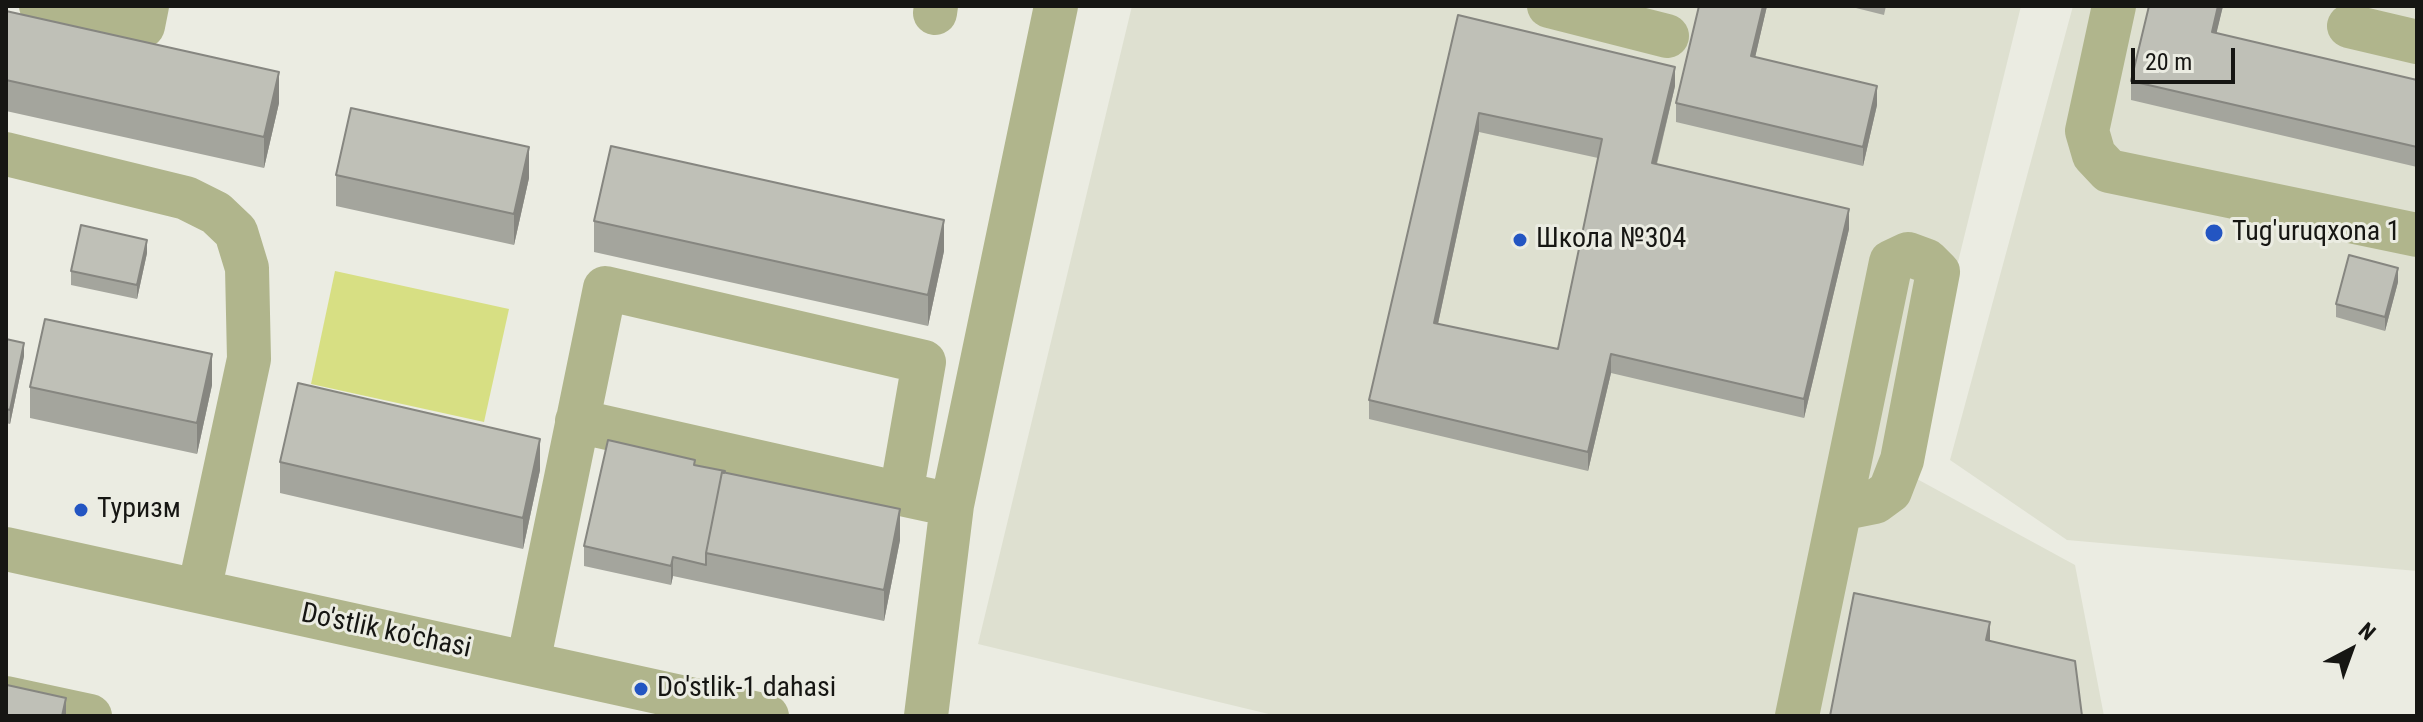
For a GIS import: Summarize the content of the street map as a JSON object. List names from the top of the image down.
{
  "streets": {
    "street": ["Do'stlik ko'chasi"]
  },
  "places": [
    "Tug'uruqxona 1",
    "Школа №304",
    "Туризм",
    "Do'stlik-1 dahasi"
  ],
  "scale_bar": "20 m",
  "north": "top right"
}
